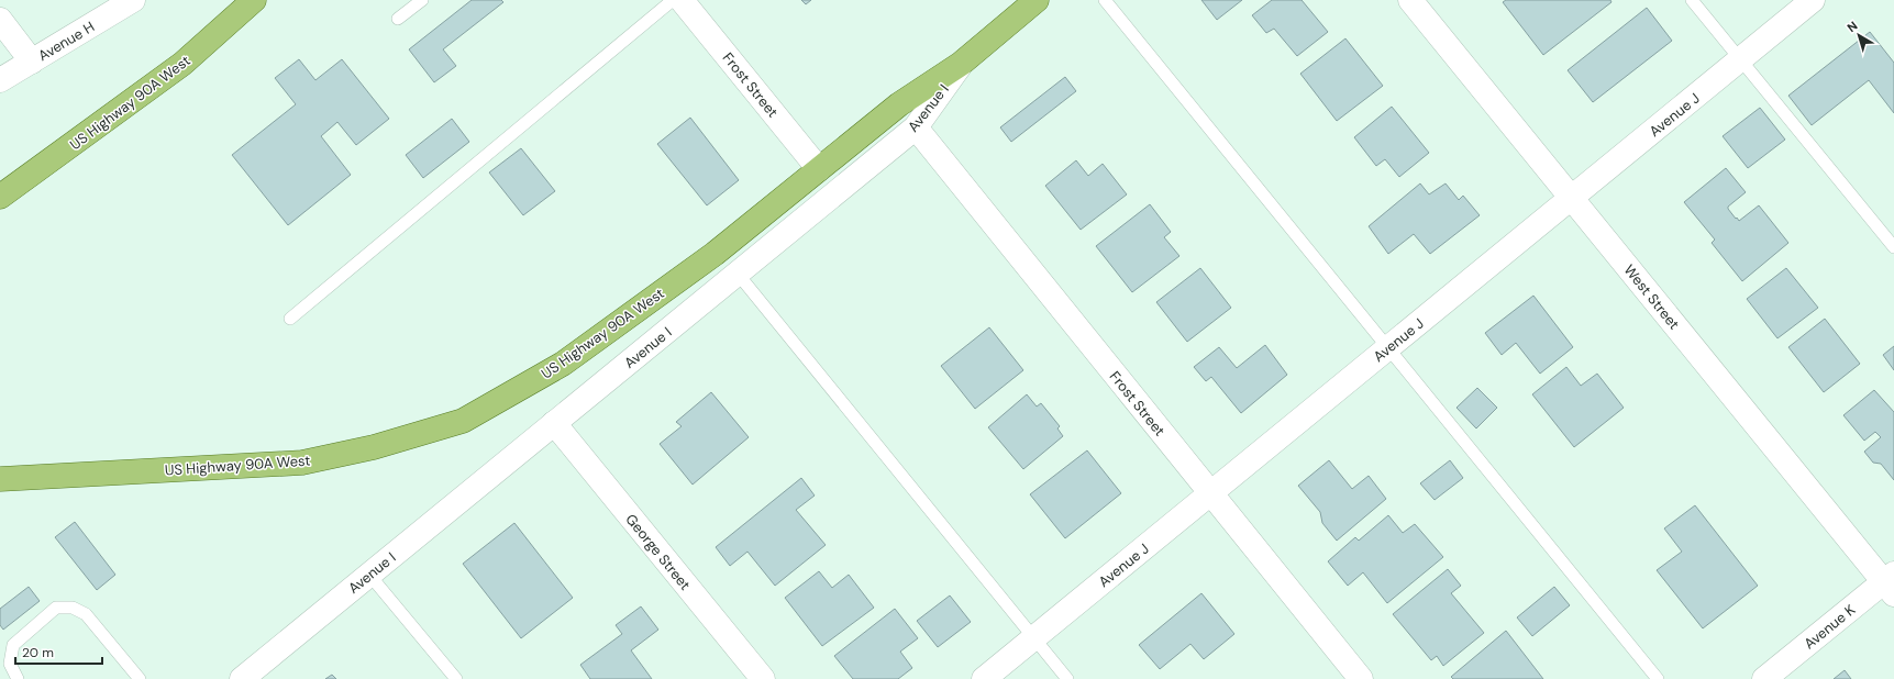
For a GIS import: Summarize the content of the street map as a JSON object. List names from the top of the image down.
{
  "streets": {
    "main road": ["US Highway 90A West", "Avenue I"],
    "street": [
      "Avenue H",
      "Frost Street",
      "Avenue J",
      "West Street",
      "George Street",
      "Avenue K"
    ]
  },
  "crossings": [
    ["Frost Street", "US Highway 90A West"],
    ["Frost Street", "Avenue I"],
    ["Frost Street", "Avenue J"],
    ["US Highway 90A West", "Avenue I"],
    ["Avenue I", "George Street"],
    ["Avenue J", "West Street"],
    ["West Street", "Avenue K"]
  ],
  "scale_bar": "20 m",
  "north": "top left"
}
